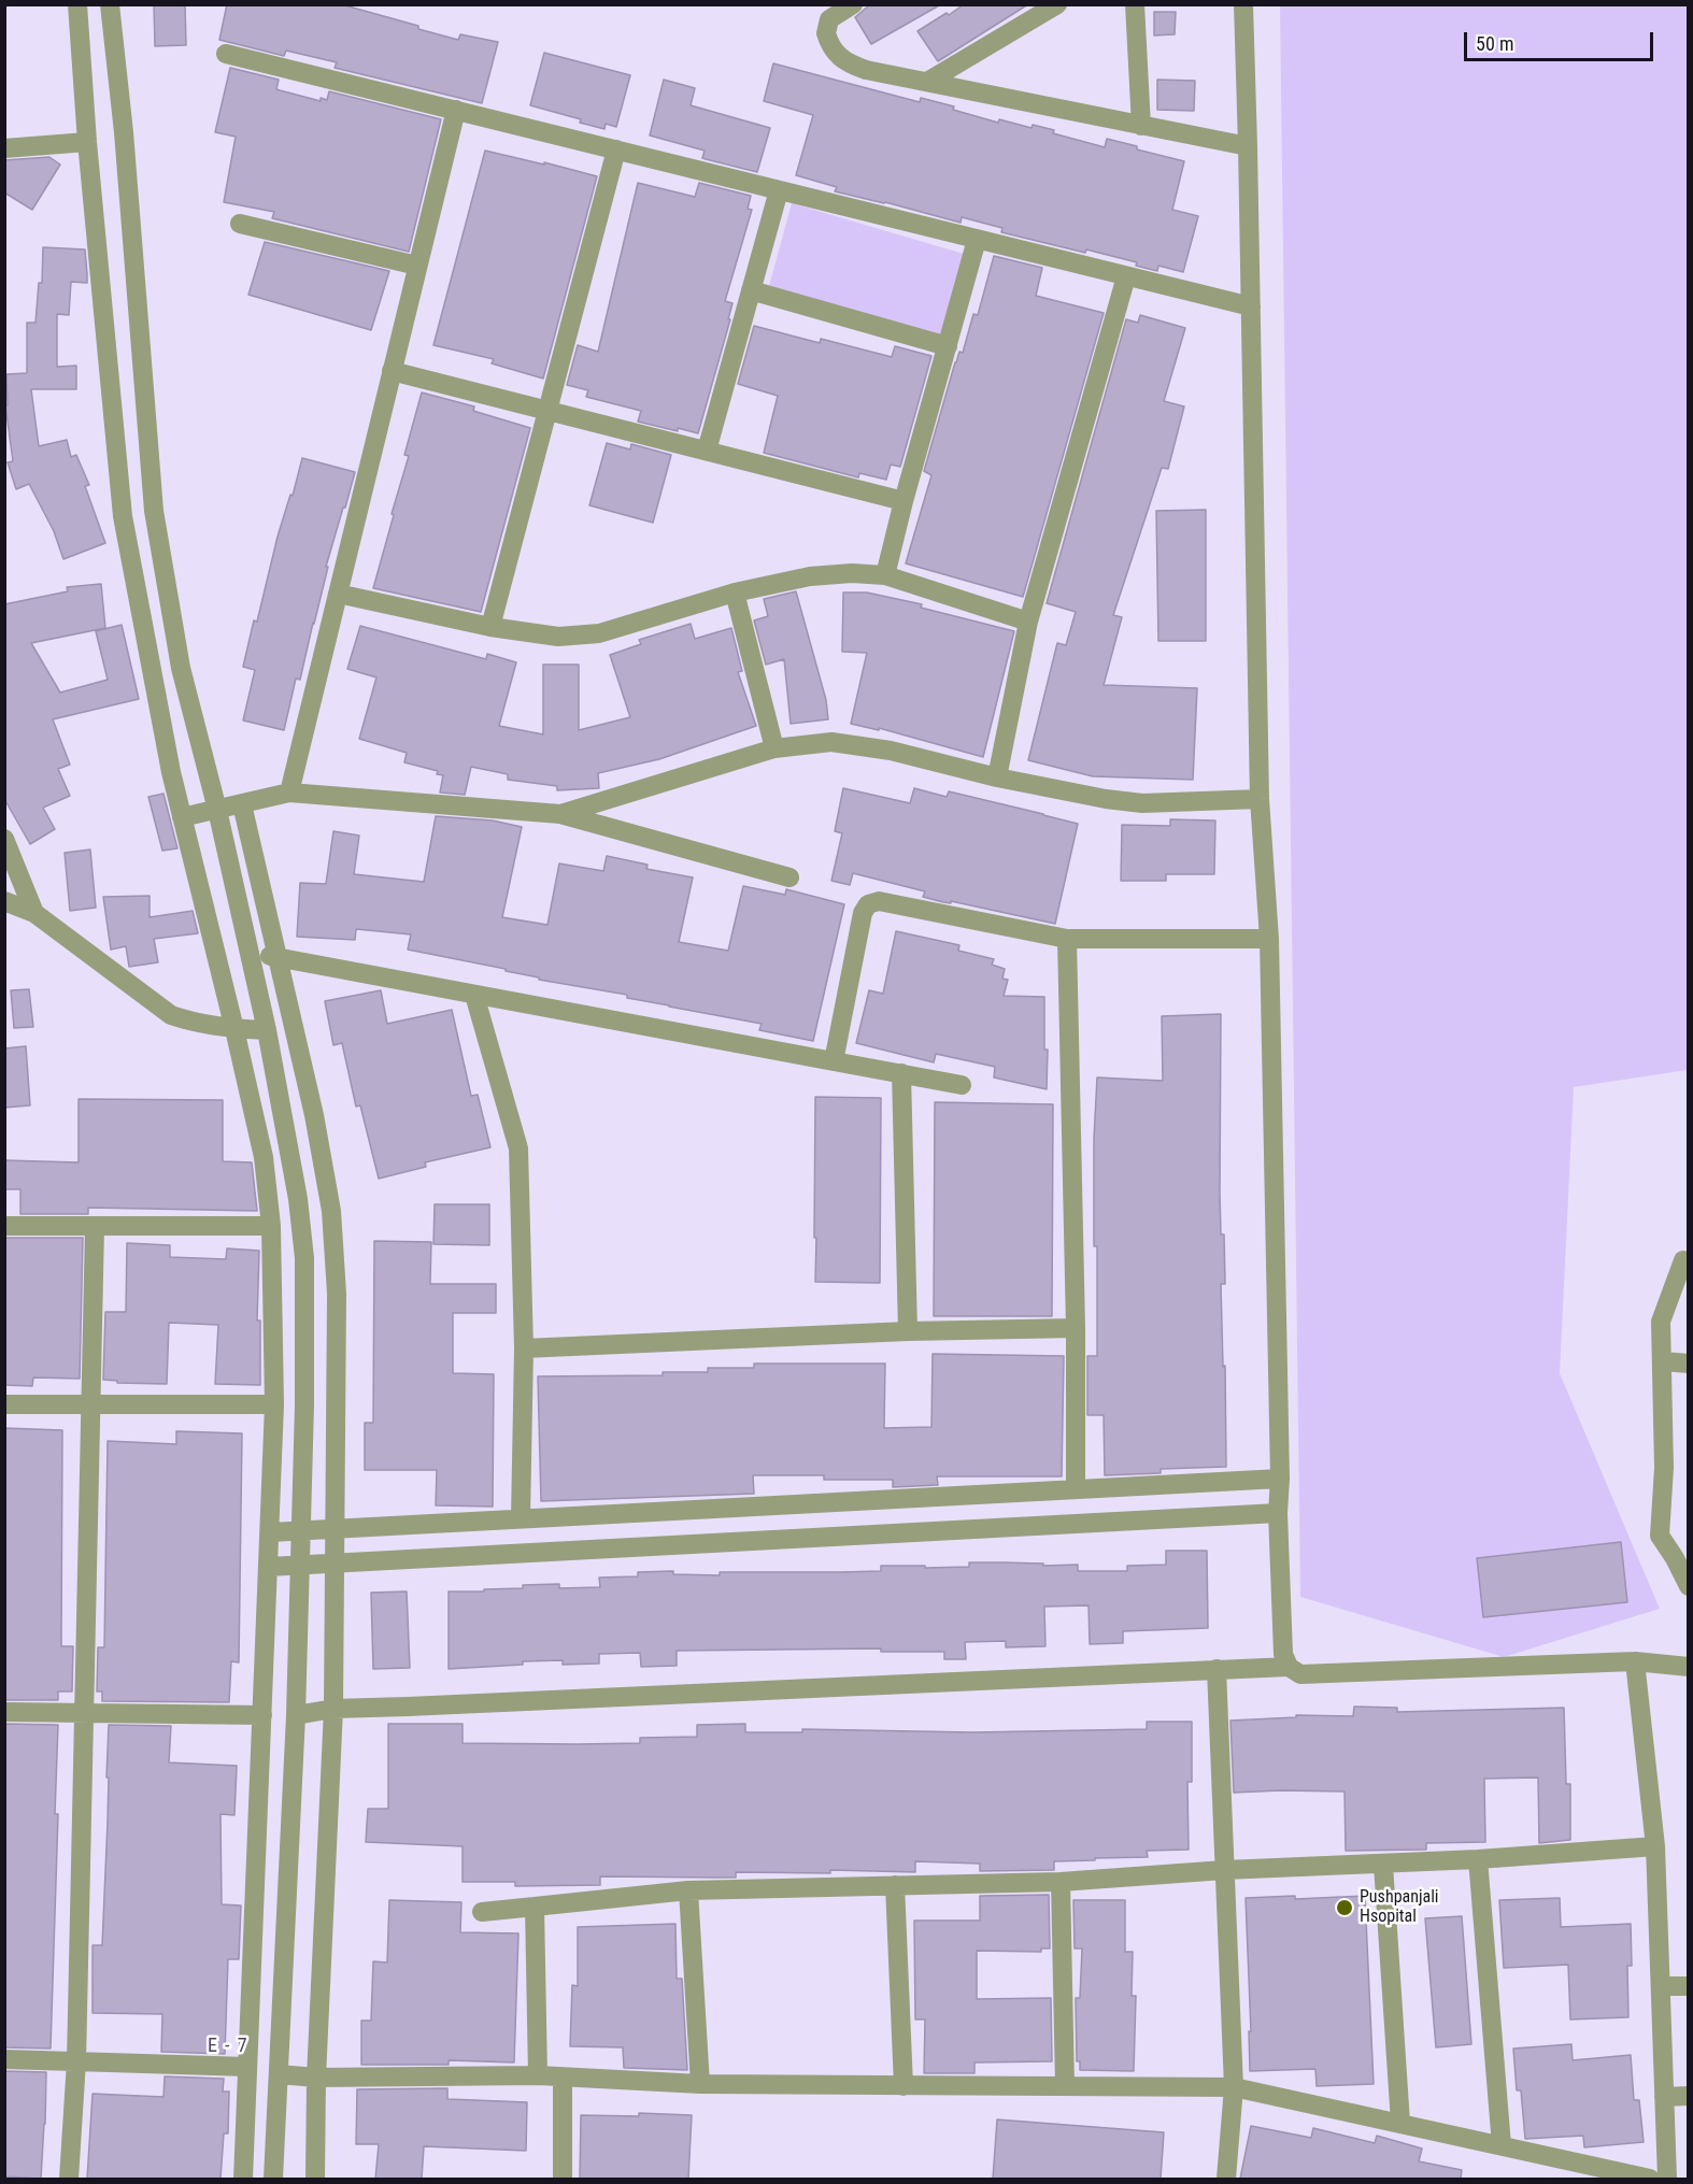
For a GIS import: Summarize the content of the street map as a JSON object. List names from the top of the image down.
{
  "districts": ["E - 7"],
  "places": ["Pushpanjali Hsopital"],
  "scale_bar": "50 m"
}
